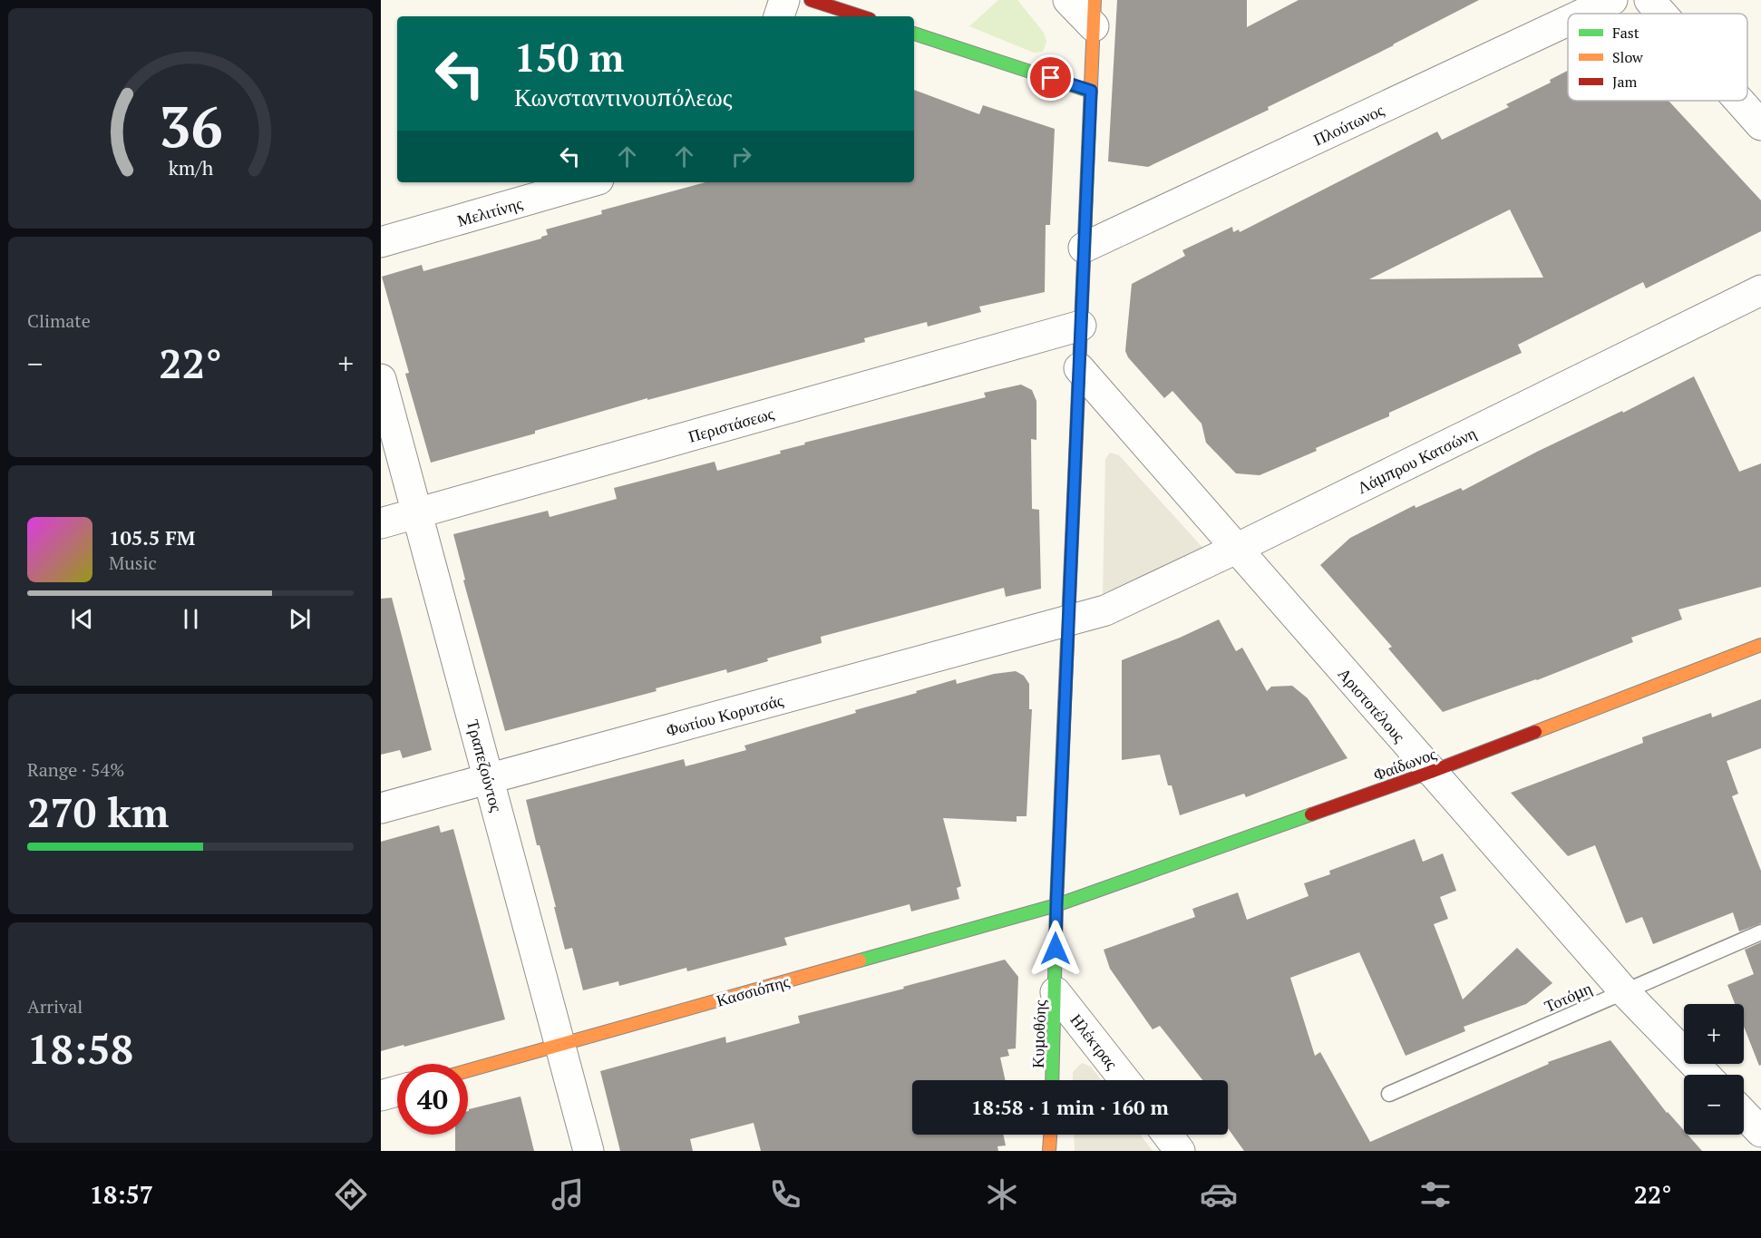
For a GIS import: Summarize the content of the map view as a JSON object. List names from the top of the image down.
{
  "streets": {
    "street": [
      "Πλούτωνος",
      "Μελιτίνης",
      "Περιστάσεως",
      "Λάμπρου Κατσώνη",
      "Αριστοτέλους",
      "Φωτίου Κορυτσάς",
      "Φαίδωνος",
      "Τραπεζούντος",
      "Κασσιόπης",
      "Κυμοθόης",
      "Ηλέκτρας"
    ],
    "lane": ["Τοτόμη"]
  },
  "crossings": [
    ["Πλούτωνος", "Κυμοθόης"],
    ["Περιστάσεως", "Τραπεζούντος"],
    ["Περιστάσεως", "Κυμοθόης"],
    ["Λάμπρου Κατσώνη", "Αριστοτέλους"],
    ["Λάμπρου Κατσώνη", "Φωτίου Κορυτσάς"],
    ["Λάμπρου Κατσώνη", "Κυμοθόης"],
    ["Αριστοτέλους", "Φαίδωνος"],
    ["Αριστοτέλους", "Τοτόμη"],
    ["Αριστοτέλους", "Κυμοθόης"],
    ["Φωτίου Κορυτσάς", "Τραπεζούντος"],
    ["Φωτίου Κορυτσάς", "Κυμοθόης"],
    ["Φαίδωνος", "Κασσιόπης"],
    ["Φαίδωνος", "Κυμοθόης"],
    ["Τραπεζούντος", "Κασσιόπης"],
    ["Κασσιόπης", "Κυμοθόης"],
    ["Κυμοθόης", "Ηλέκτρας"]
  ],
  "legend": ["Fast", "Slow", "Jam"],
  "page": {
    "turn": ["150 m", "Κωνσταντινουπόλεως"],
    "tile": [
      "Climate",
      ["Range · 54%", "270 km"],
      ["Arrival", "18:58"]
    ],
    "heat": ["−", "22°", "+"],
    "song": ["105.5 FM", "Music"],
    "map_buttons": ["+", "−"],
    "limit": "40",
    "trip": "18:58 · 1 min · 160 m",
    "tabs": ["18:57", "22°"],
    "gauge": ["36", "km/h"]
  }
}
